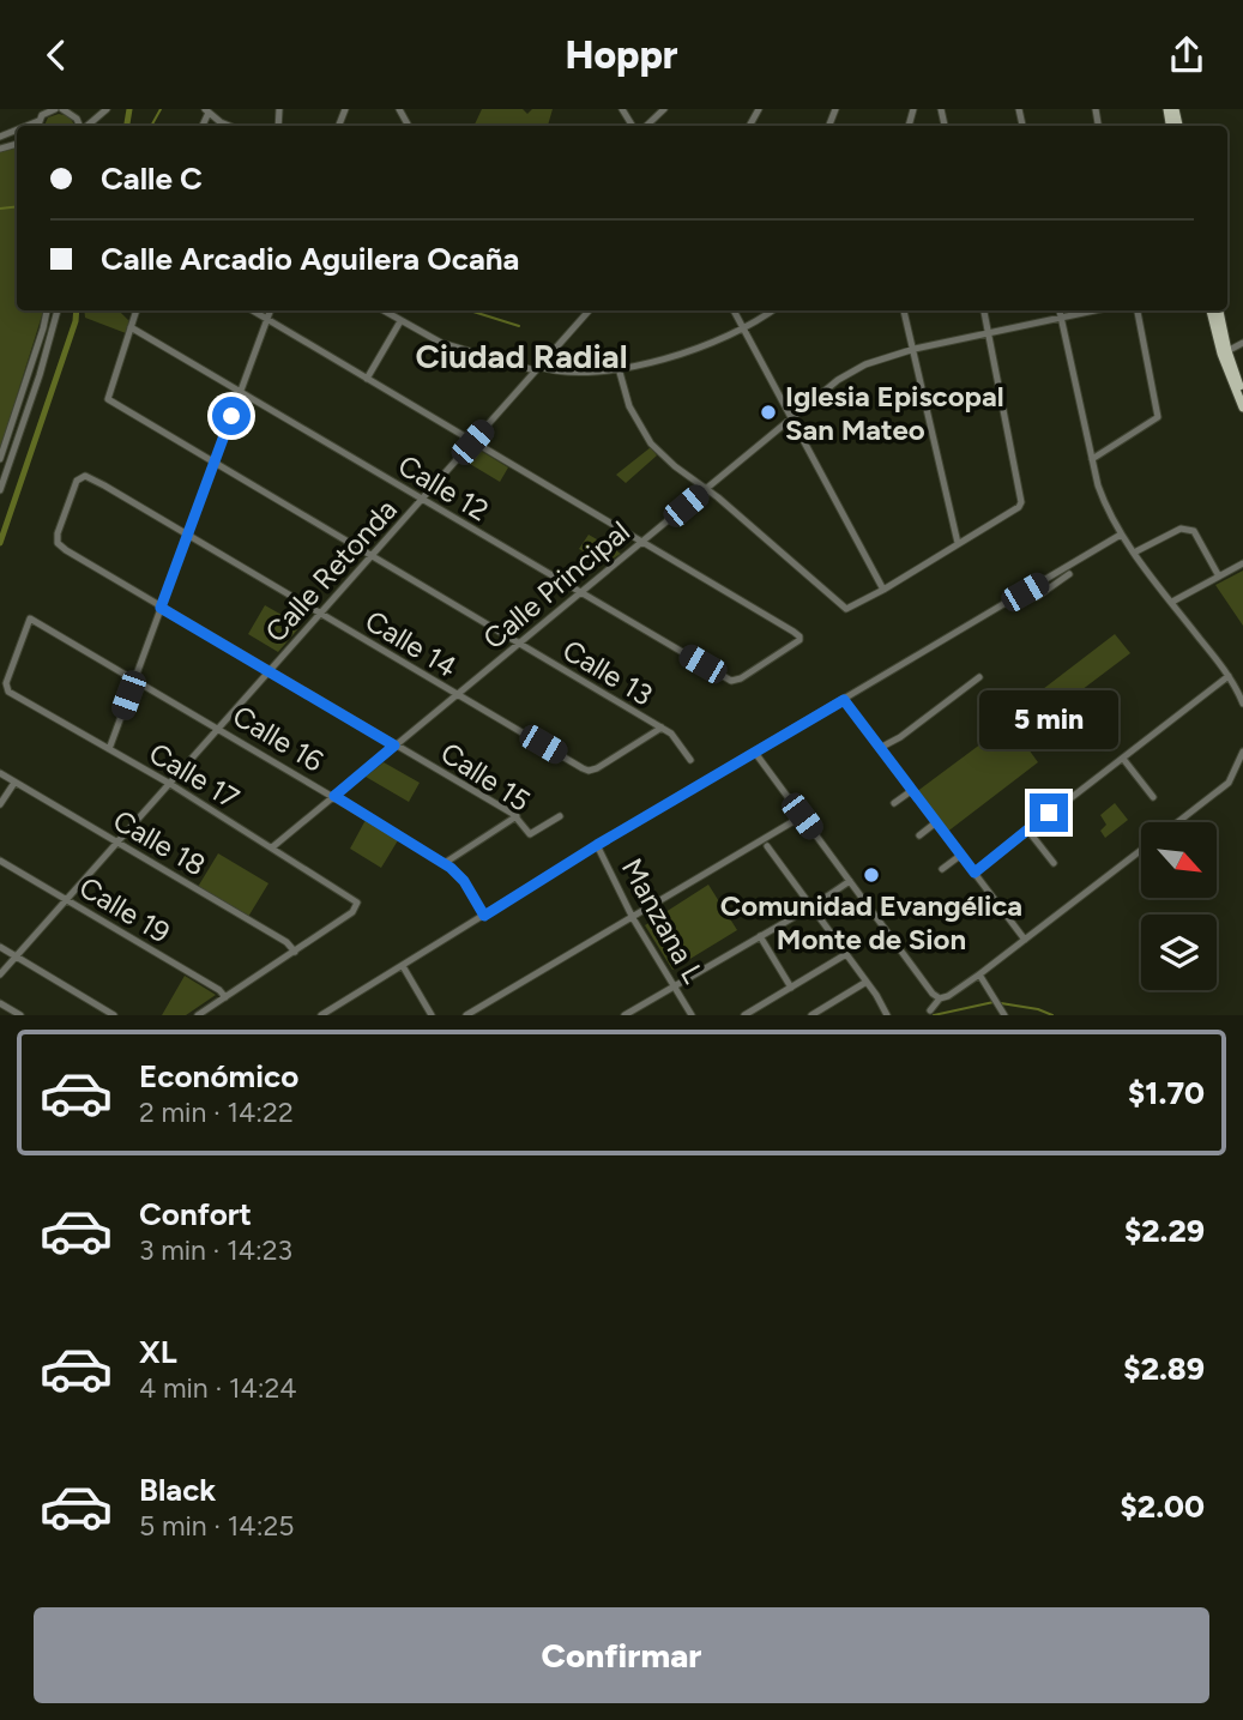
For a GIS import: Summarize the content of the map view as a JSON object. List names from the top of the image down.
{
  "streets": {
    "street": [
      "Calle 12",
      "Calle Retonda",
      "Calle Principal",
      "Calle 14",
      "Calle 13",
      "Calle 16",
      "Calle 17",
      "Calle 15",
      "Calle 18",
      "Calle 19",
      "Manzana L"
    ]
  },
  "crossings": [
    ["Calle 12", "Calle Retonda"],
    ["Calle 12", "Calle Principal"],
    ["Calle 12", "Calle 13"],
    ["Calle Retonda", "Calle 14"],
    ["Calle Retonda", "Calle 13"],
    ["Calle Retonda", "Calle 16"],
    ["Calle Retonda", "Calle 17"],
    ["Calle Retonda", "Calle 15"],
    ["Calle Retonda", "Calle 18"],
    ["Calle Retonda", "Calle 19"],
    ["Calle Principal", "Calle 14"],
    ["Calle Principal", "Calle 13"],
    ["Calle Principal", "Calle 16"],
    ["Calle Principal", "Calle 17"],
    ["Calle Principal", "Calle 15"],
    ["Calle 14", "Calle 13"],
    ["Calle 14", "Calle 15"],
    ["Calle 16", "Calle 17"],
    ["Calle 17", "Calle 18"]
  ],
  "districts": ["Ciudad Radial"],
  "places": ["Iglesia Episcopal San Mateo", "Comunidad Evangélica Monte de Sion"],
  "north": "bottom right",
  "page": {
    "header": "Hoppr",
    "banner": ["Calle C", "Calle Arcadio Aguilera Ocaña"],
    "bubble": "5 min",
    "list": [
      {
        "name": "Económico",
        "note": "2 min · 14:22",
        "value": "$1.70"
      },
      {
        "name": "Confort",
        "note": "3 min · 14:23",
        "value": "$2.29"
      },
      {
        "name": "XL",
        "note": "4 min · 14:24",
        "value": "$2.89"
      },
      {
        "name": "Black",
        "note": "5 min · 14:25",
        "value": "$2.00"
      }
    ],
    "buttons": "Confirmar"
  }
}
